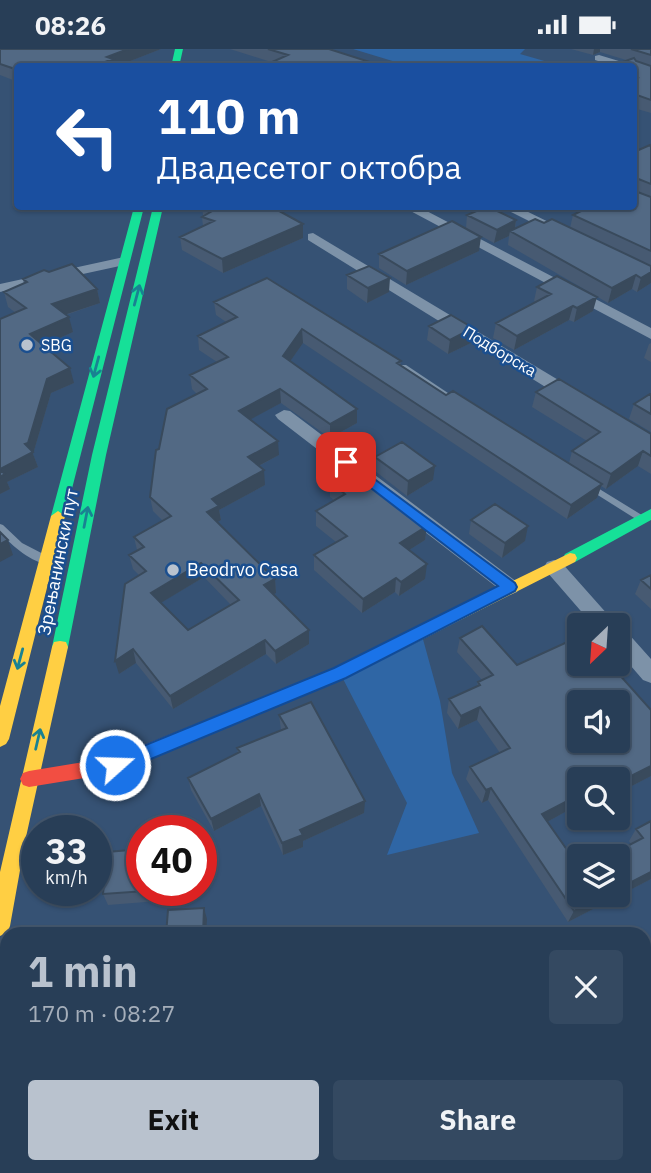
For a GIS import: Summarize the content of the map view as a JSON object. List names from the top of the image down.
{
  "streets": {
    "main road": ["Зрењанински пут"],
    "street": ["Подборска"]
  },
  "places": ["SBG", "Beodrvo Casa"],
  "north": "bottom left",
  "page": {
    "status": "08:26",
    "turn": ["110 m", "Двадесетог октобра"],
    "speed": "33 km/h",
    "limit": "40",
    "heading": ["1 min", "170 m · 08:27"],
    "buttons": ["Exit", "Share"]
  }
}
